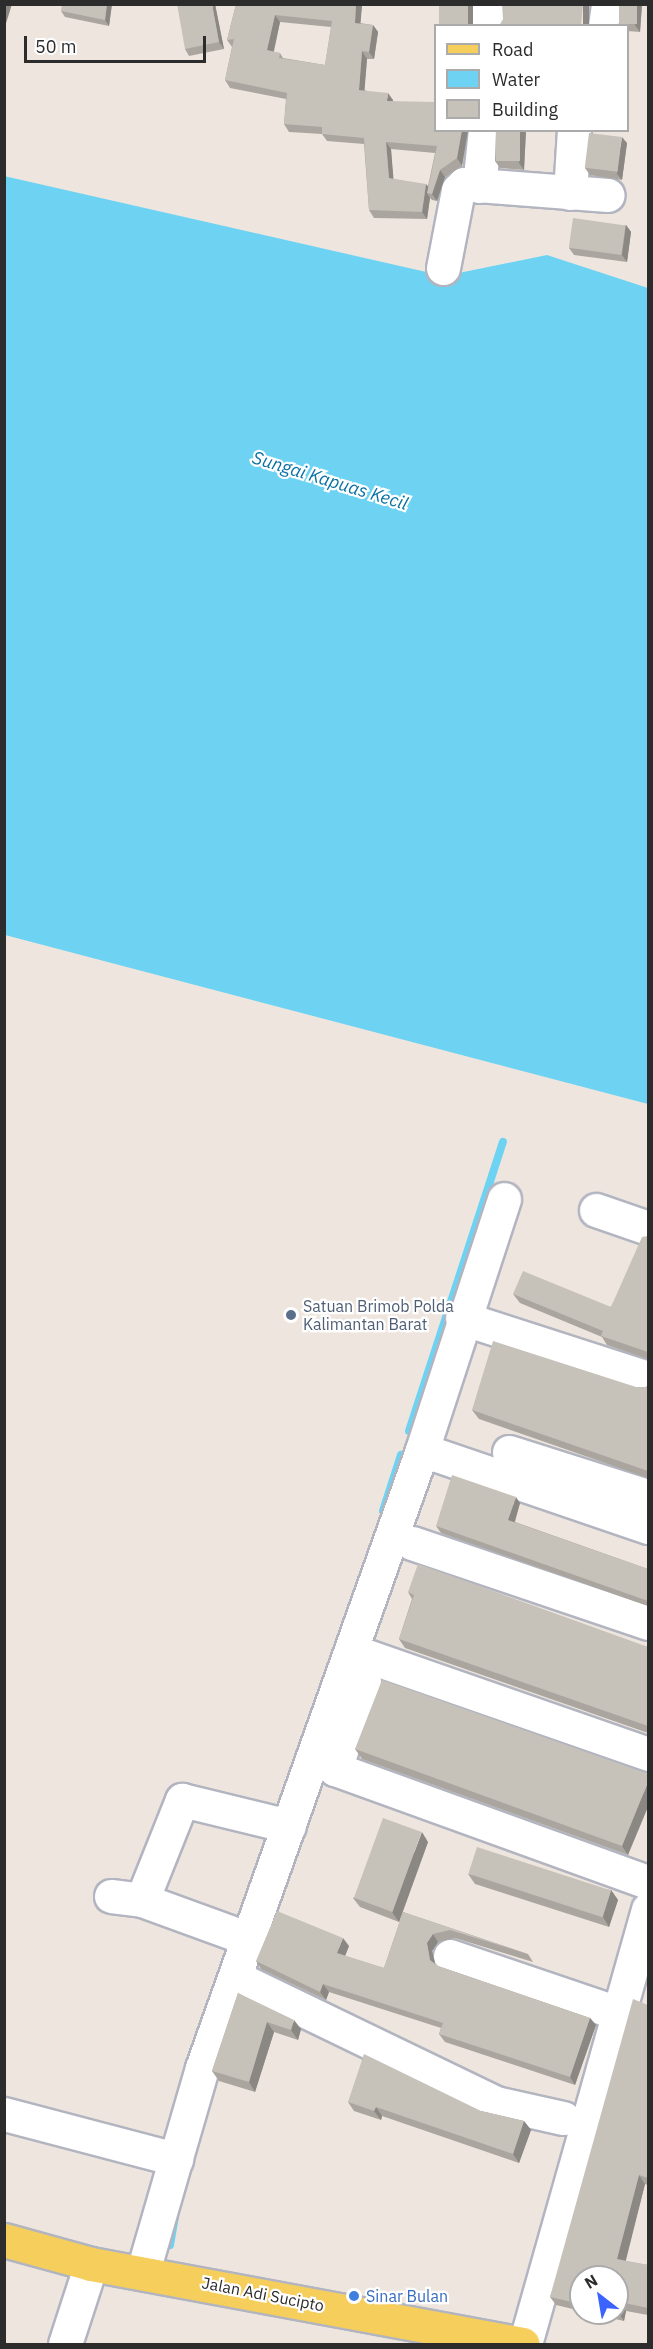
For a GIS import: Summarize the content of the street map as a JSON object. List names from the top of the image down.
{
  "streets": {
    "main road": ["Jalan Adi Sucipto"]
  },
  "water": ["Sungai Kapuas Kecil"],
  "places": ["Satuan Brimob Polda Kalimantan Barat", "Sinar Bulan"],
  "legend": ["Road", "Water", "Building"],
  "scale_bar": "50 m",
  "north": "top left"
}
